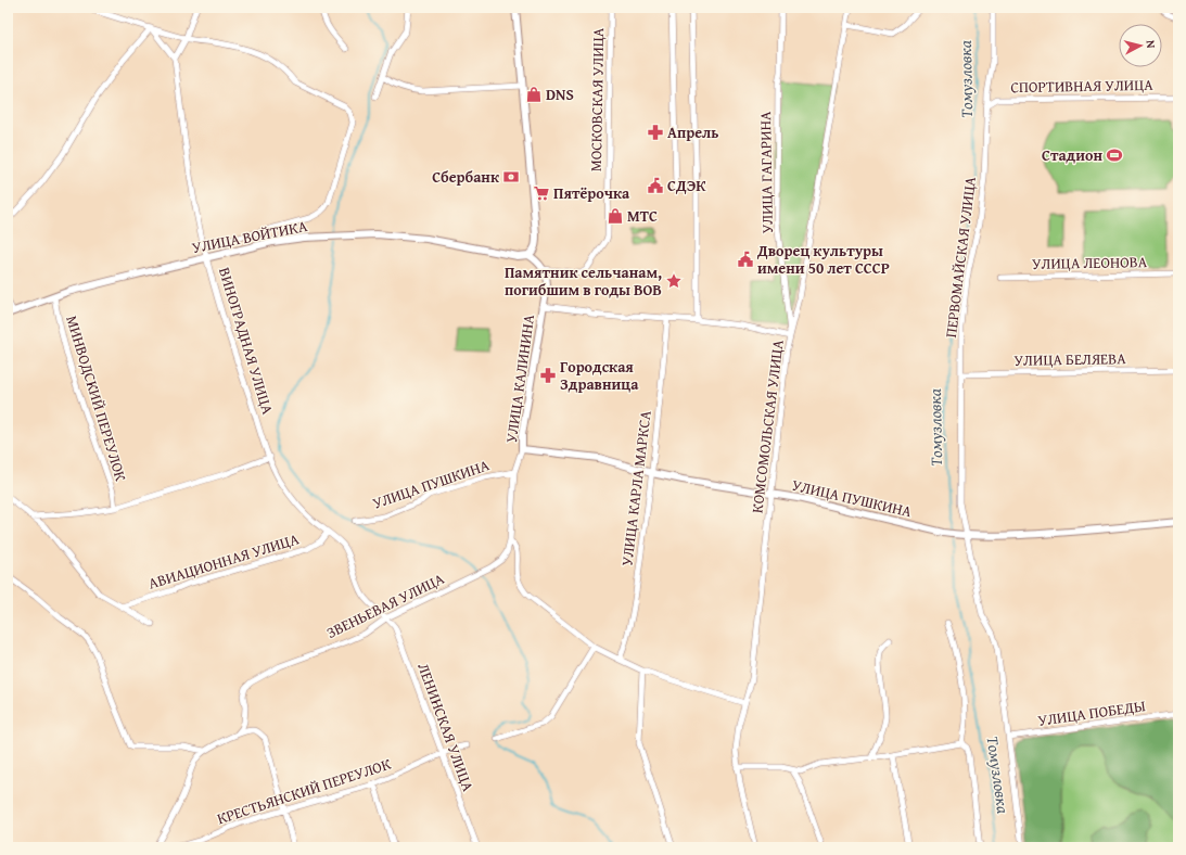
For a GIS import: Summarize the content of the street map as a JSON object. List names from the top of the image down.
{
  "streets": {
    "main road": ["УЛИЦА ВОЙТИКА", "УЛИЦА КАЛИНИНА", "УЛИЦА ПУШКИНА"],
    "street": [
      "СПОРТИВНАЯ УЛИЦА",
      "МОСКОВСКАЯ УЛИЦА",
      "УЛИЦА ГАГАРИНА",
      "ПЕРВОМАЙСКАЯ УЛИЦА",
      "УЛИЦА ЛЕОНОВА",
      "ВИНОГРАДНАЯ УЛИЦА",
      "УЛИЦА БЕЛЯЕВА",
      "МИНВОДСКИЙ ПЕРЕУЛОК",
      "КОМСОМОЛЬСКАЯ УЛИЦА",
      "УЛИЦА КАРЛА МАРКСА",
      "АВИАЦИОННАЯ УЛИЦА",
      "ЗВЕНЬЕВАЯ УЛИЦА",
      "УЛИЦА ПОБЕДЫ",
      "ЛЕНИНСКАЯ УЛИЦА",
      "КРЕСТЬЯНСКИЙ ПЕРЕУЛОК"
    ]
  },
  "crossings": [
    ["СПОРТИВНАЯ УЛИЦА", "ПЕРВОМАЙСКАЯ УЛИЦА"],
    ["МОСКОВСКАЯ УЛИЦА", "УЛИЦА КАЛИНИНА"],
    ["УЛИЦА ГАГАРИНА", "КОМСОМОЛЬСКАЯ УЛИЦА"],
    ["УЛИЦА ВОЙТИКА", "ВИНОГРАДНАЯ УЛИЦА"],
    ["УЛИЦА ВОЙТИКА", "МИНВОДСКИЙ ПЕРЕУЛОК"],
    ["ПЕРВОМАЙСКАЯ УЛИЦА", "УЛИЦА БЕЛЯЕВА"],
    ["ПЕРВОМАЙСКАЯ УЛИЦА", "УЛИЦА ПУШКИНА"],
    ["ВИНОГРАДНАЯ УЛИЦА", "АВИАЦИОННАЯ УЛИЦА"],
    ["ВИНОГРАДНАЯ УЛИЦА", "ЗВЕНЬЕВАЯ УЛИЦА"],
    ["ВИНОГРАДНАЯ УЛИЦА", "ЛЕНИНСКАЯ УЛИЦА"],
    ["УЛИЦА КАЛИНИНА", "УЛИЦА ПУШКИНА"],
    ["УЛИЦА КАЛИНИНА", "ЗВЕНЬЕВАЯ УЛИЦА"],
    ["КОМСОМОЛЬСКАЯ УЛИЦА", "УЛИЦА ПУШКИНА"],
    ["УЛИЦА ПУШКИНА", "УЛИЦА КАРЛА МАРКСА"],
    ["ЗВЕНЬЕВАЯ УЛИЦА", "ЛЕНИНСКАЯ УЛИЦА"],
    ["ЛЕНИНСКАЯ УЛИЦА", "КРЕСТЬЯНСКИЙ ПЕРЕУЛОК"]
  ],
  "water": ["Томузловка"],
  "places": {
    "shop": ["DNS", "МТС"],
    "pharmacy": ["Апрель", "Городская Здравница"],
    "sports": ["Стадион"],
    "bank": ["Сбербанк"],
    "public building": ["СДЭК", "Дворец культуры имени 50 лет СССР"],
    "supermarket": ["Пятёрочка"],
    "place": ["Памятник сельчанам, погибшим в годы ВОВ"]
  },
  "north": "right"
}
